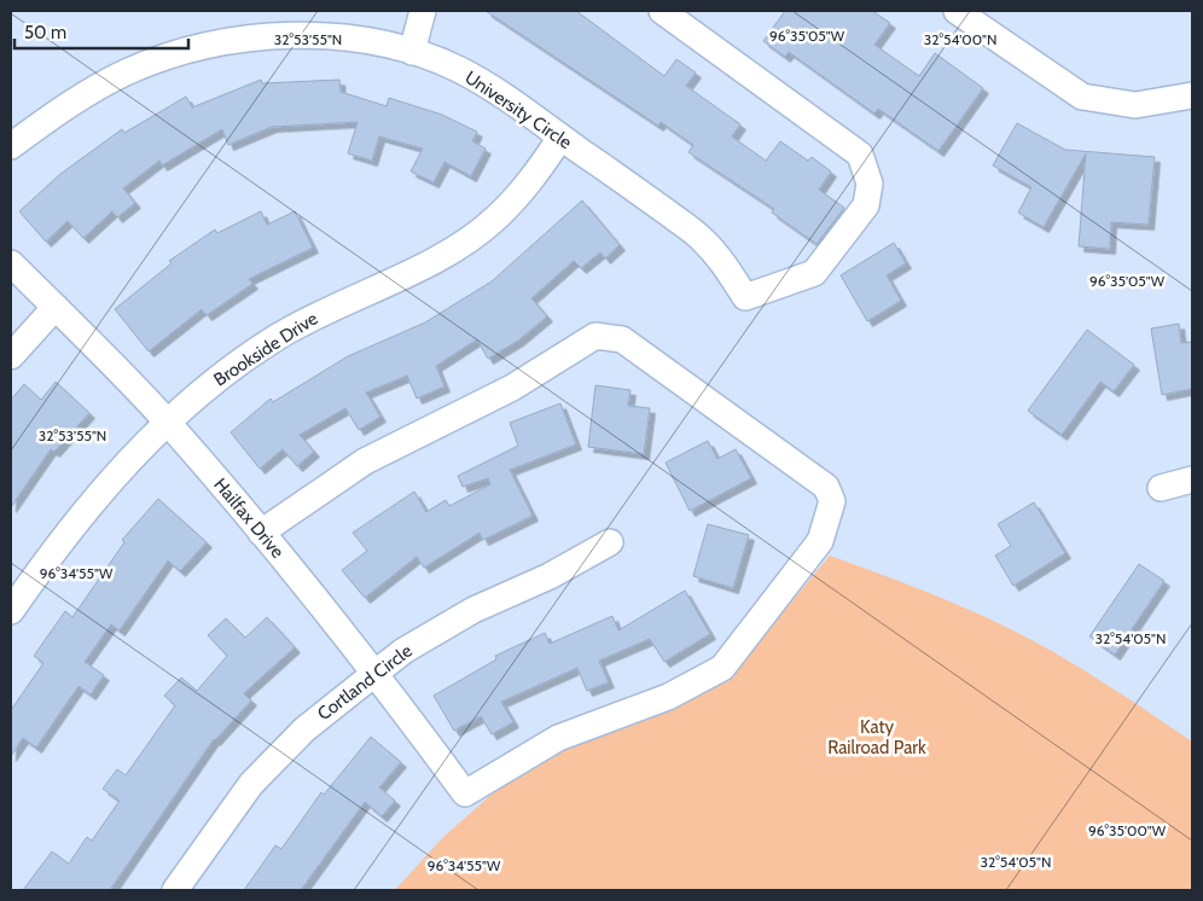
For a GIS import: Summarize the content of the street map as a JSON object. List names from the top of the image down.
{
  "streets": {
    "street": [
      "University Circle",
      "Brookside Drive",
      "Hailfax Drive",
      "Cortland Circle"
    ]
  },
  "crossings": [
    ["University Circle", "Brookside Drive"],
    ["Brookside Drive", "Hailfax Drive"],
    ["Hailfax Drive", "Cortland Circle"]
  ],
  "parks": ["Katy Railroad Park"],
  "scale_bar": "50 m",
  "coordinates": [
    "96°35'05\"W",
    "32°53'55\"N",
    "32°54'00\"N",
    "96°34'55\"W",
    "32°54'05\"N",
    "96°35'00\"W"
  ]
}
